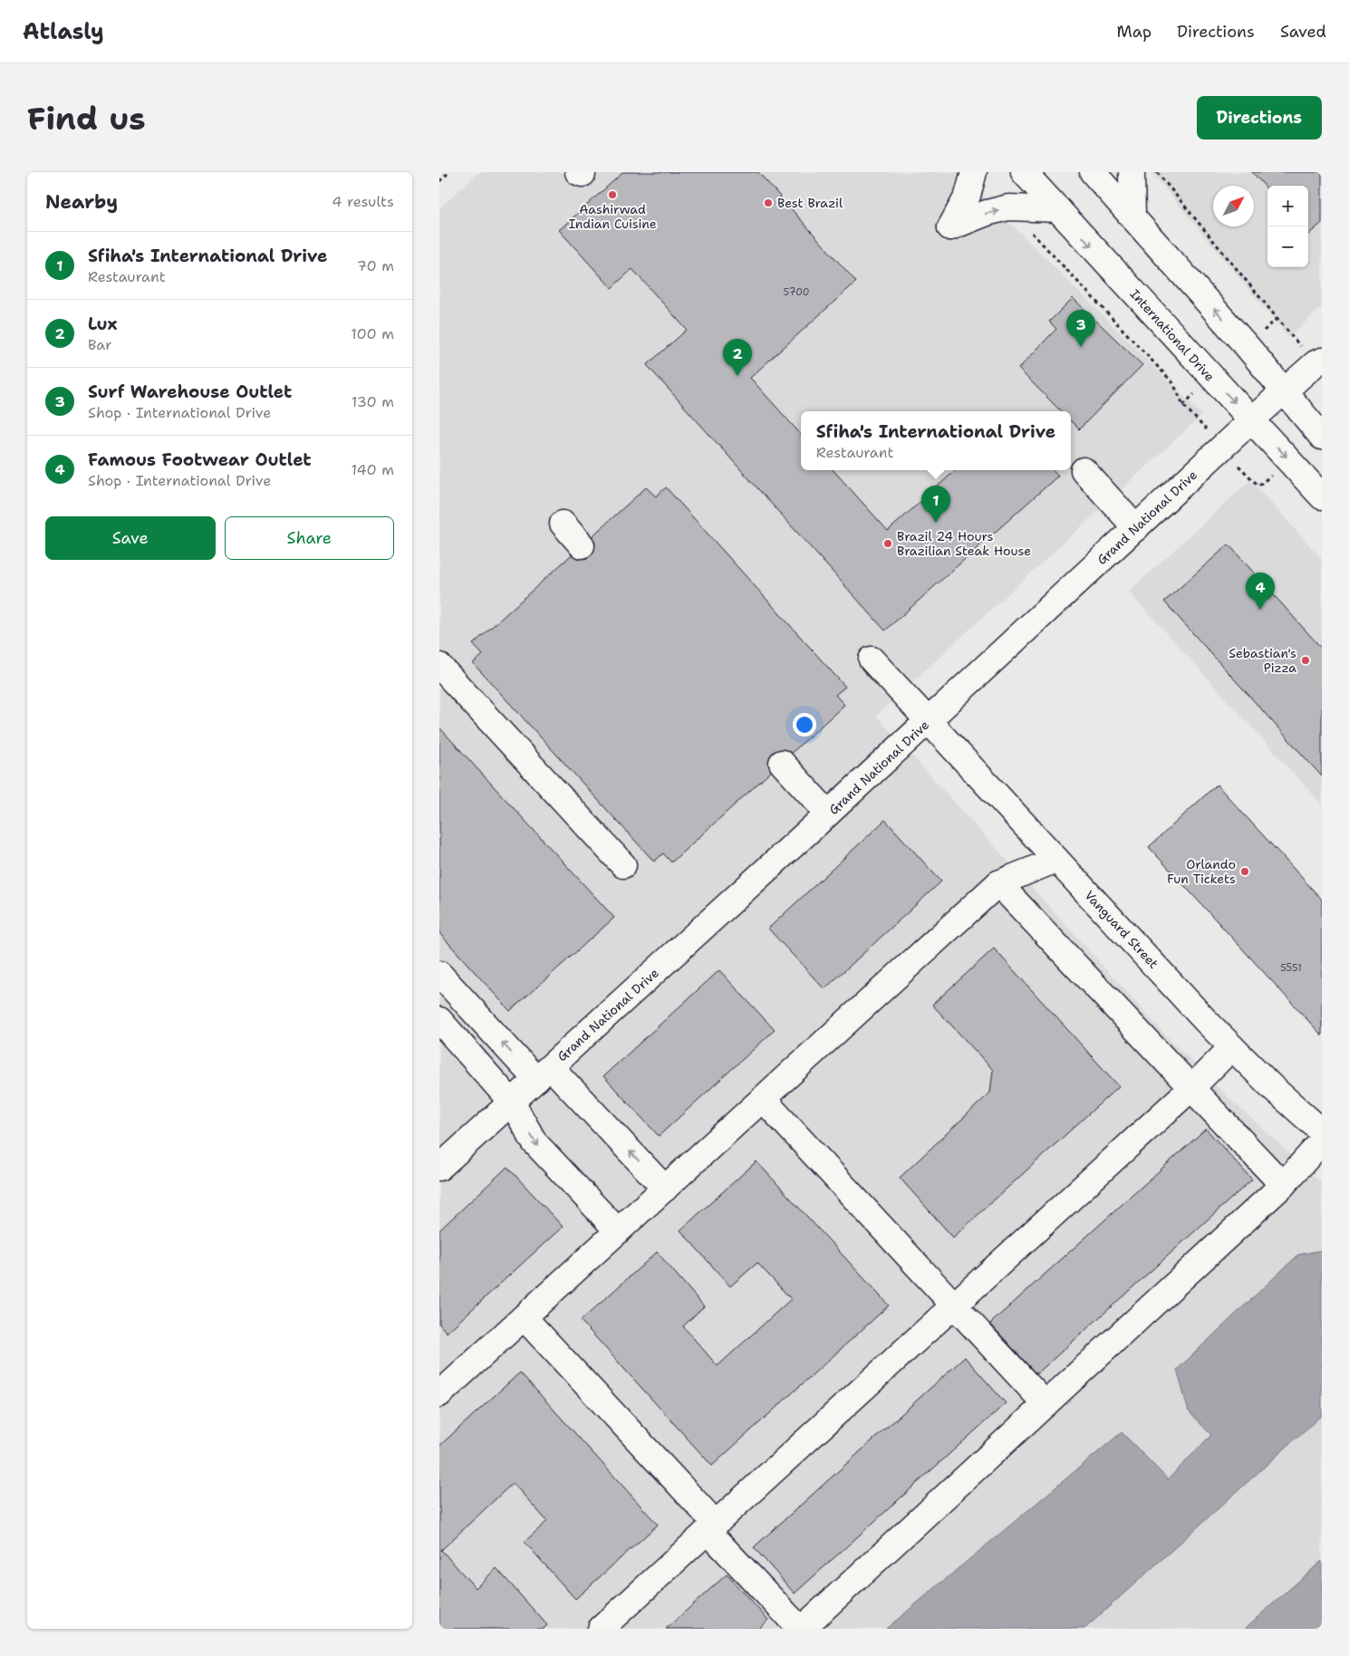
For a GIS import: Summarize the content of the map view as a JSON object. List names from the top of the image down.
{
  "streets": {
    "street": ["International Drive", "Grand National Drive", "Vanguard Street"]
  },
  "crossings": [
    ["International Drive", "Grand National Drive"],
    ["Grand National Drive", "Vanguard Street"]
  ],
  "places": [
    "Aashirwad Indian Cuisine",
    "Best Brazil",
    "Brazil 24 Hours Brazilian Steak House",
    "Sebastian's Pizza",
    "Orlando Fun Tickets"
  ],
  "house_numbers": ["5700", "5551"],
  "north": "top right",
  "page": {
    "header": "Atlasly",
    "nav": ["Map", "Directions", "Saved"],
    "buttons": [
      "Directions",
      ["Save", "Share"]
    ],
    "title": "Find us",
    "heading": ["Nearby", "4 results"],
    "map_buttons": ["+", "−"],
    "list": [
      {
        "mark": "1",
        "name": "Sfiha's International Drive",
        "note": "Restaurant",
        "value": "70 m"
      },
      {
        "mark": "2",
        "name": "Lux",
        "note": "Bar",
        "value": "100 m"
      },
      {
        "mark": "3",
        "name": "Surf Warehouse Outlet",
        "note": "Shop · International Drive",
        "value": "130 m"
      },
      {
        "mark": "4",
        "name": "Famous Footwear Outlet",
        "note": "Shop · International Drive",
        "value": "140 m"
      }
    ],
    "pins": [
      "3",
      "2",
      "1",
      "4"
    ],
    "popup": ["Sfiha's International Drive", "Restaurant"]
  }
}
